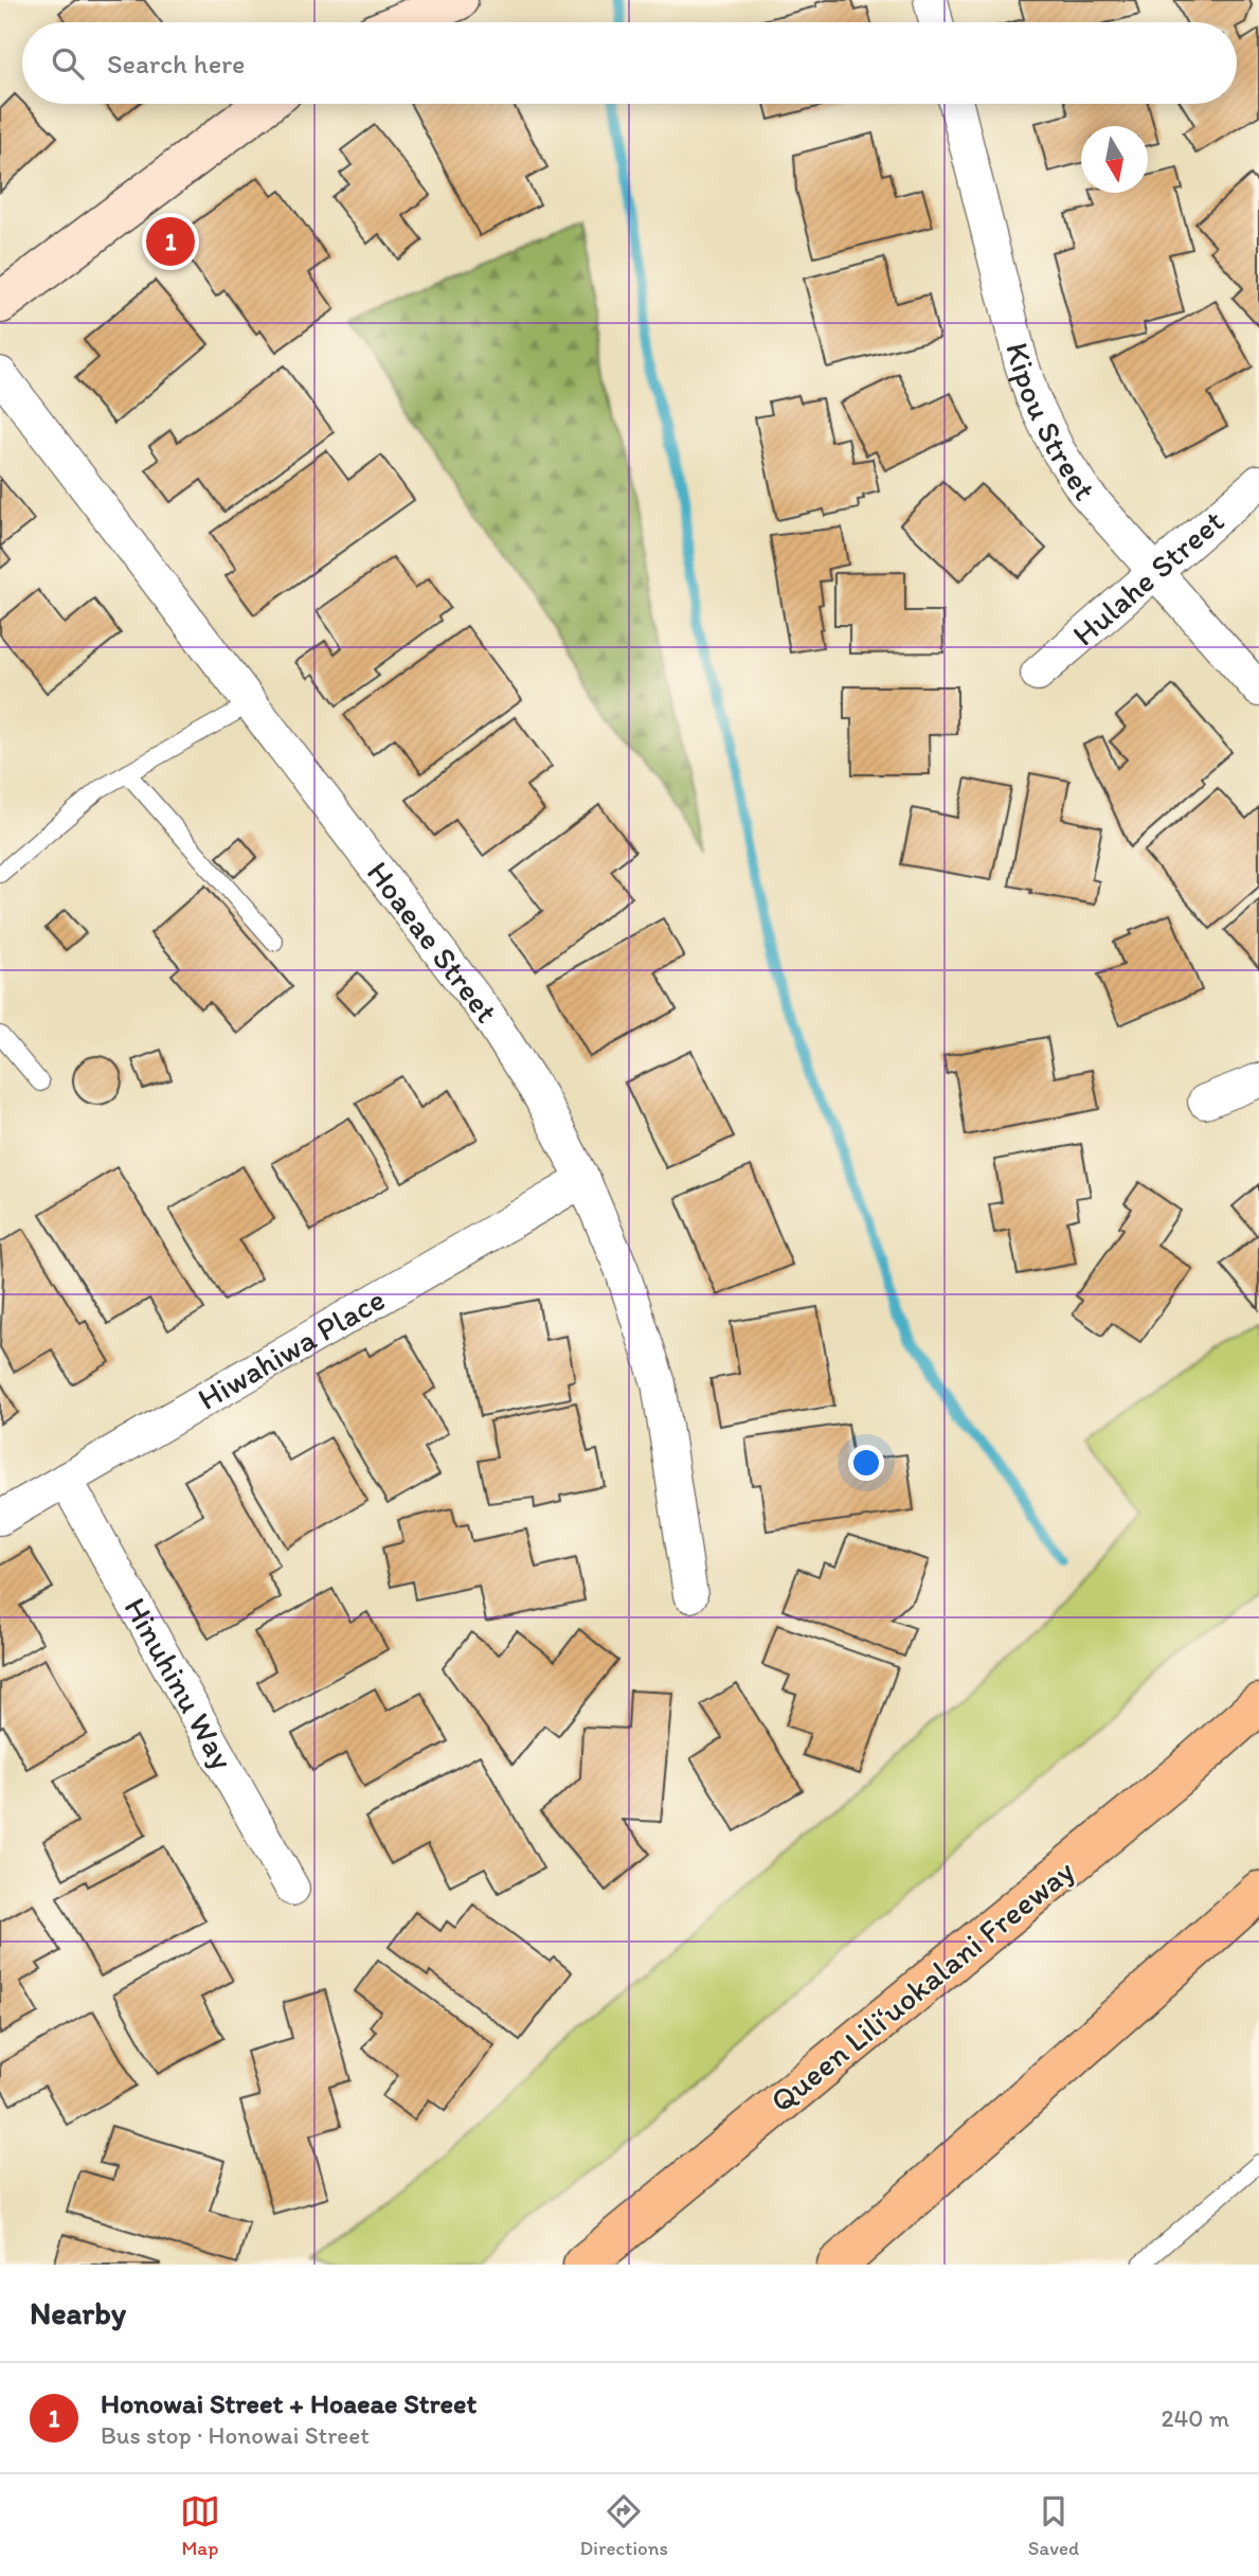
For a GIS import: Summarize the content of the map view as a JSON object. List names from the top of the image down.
{
  "streets": {
    "highway": ["Queen Liliʻuokalani Freeway"],
    "street": [
      "Kipou Street",
      "Hulahe Street",
      "Hoaeae Street",
      "Hiwahiwa Place",
      "Hinuhinu Way"
    ]
  },
  "crossings": [
    ["Kipou Street", "Hulahe Street"],
    ["Hoaeae Street", "Hiwahiwa Place"],
    ["Hiwahiwa Place", "Hinuhinu Way"]
  ],
  "north": "bottom",
  "page": {
    "search": "Search here",
    "pins": "1",
    "heading": "Nearby",
    "list": [
      {
        "mark": "1",
        "name": "Honowai Street + Hoaeae Street",
        "note": "Bus stop · Honowai Street",
        "value": "240 m"
      }
    ],
    "nav": ["Map", "Directions", "Saved"]
  }
}
